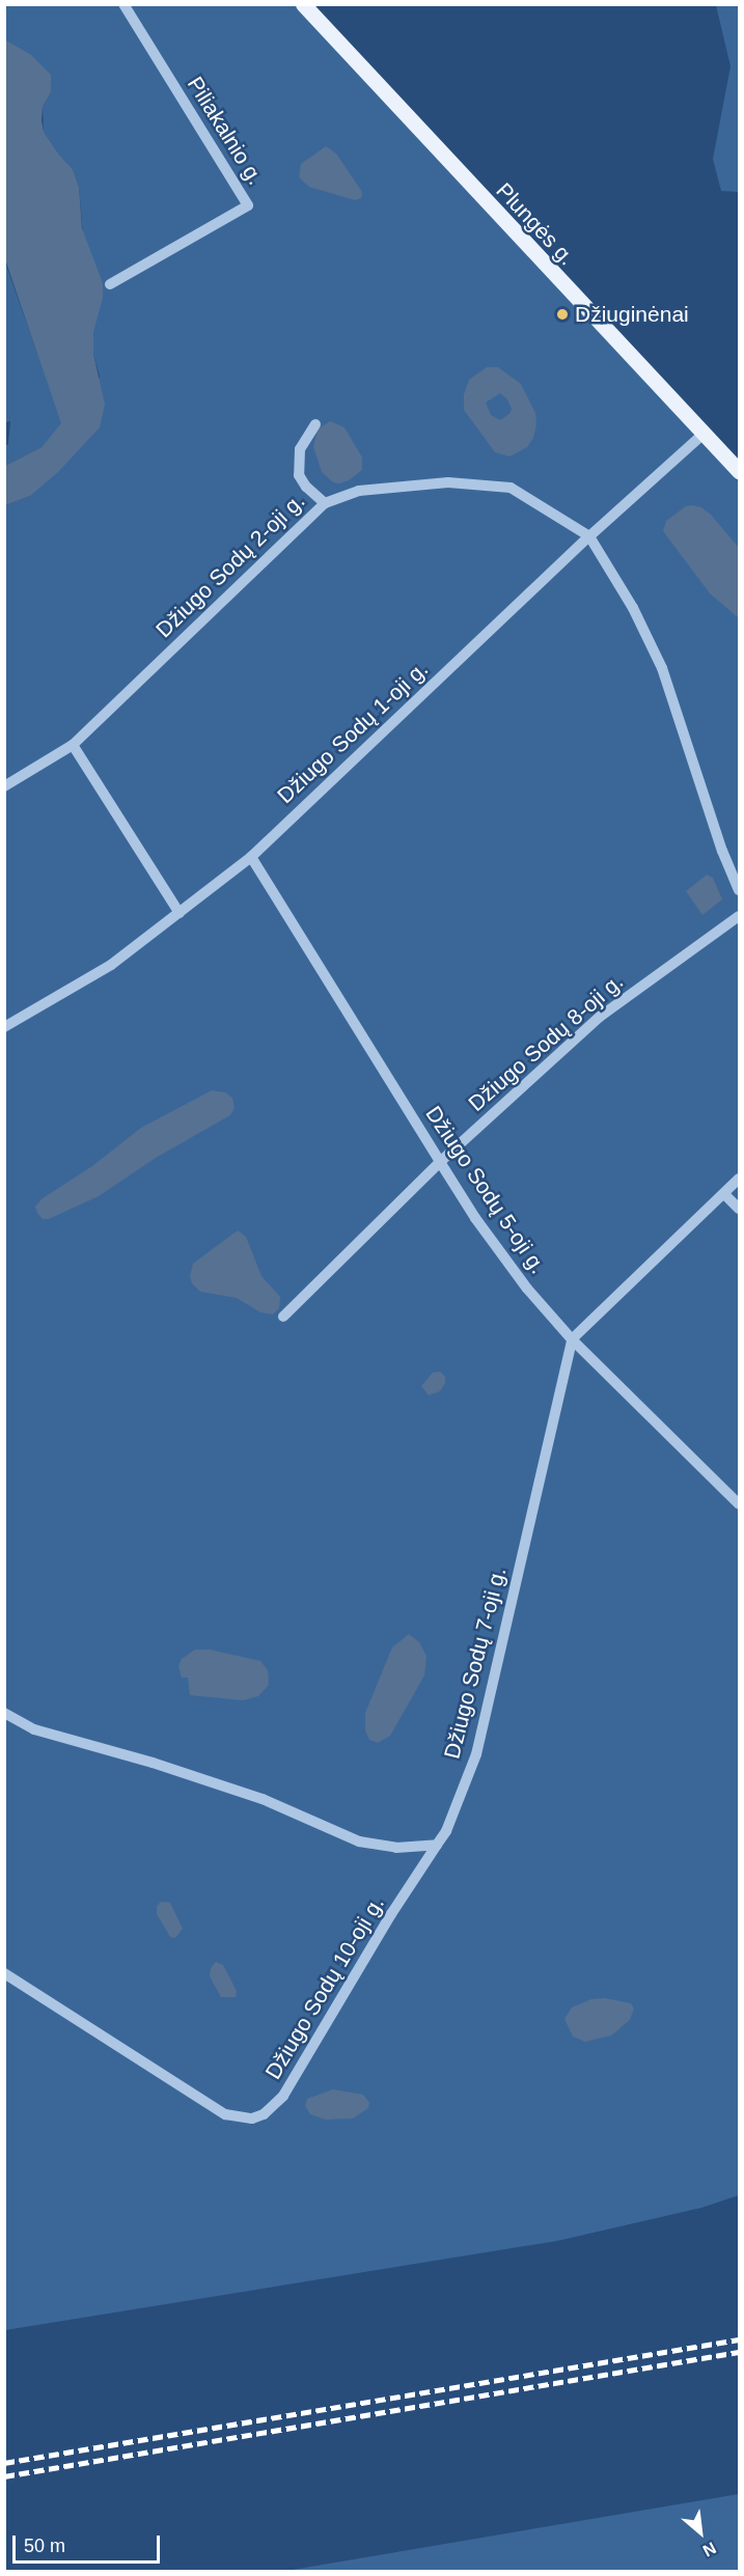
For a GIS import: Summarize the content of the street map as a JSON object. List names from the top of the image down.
{
  "streets": {
    "main road": ["Plungės g."],
    "street": [
      "Piliakalnio g.",
      "Džiugo Sodų 2-oji g.",
      "Džiugo Sodų 1-oji g.",
      "Džiugo Sodų 8-oji g.",
      "Džiugo Sodų 5-oji g.",
      "Džiugo Sodų 7-oji g.",
      "Džiugo Sodų 10-oji g."
    ]
  },
  "crossings": [
    ["Plungės g.", "Džiugo Sodų 1-oji g."],
    ["Džiugo Sodų 2-oji g.", "Džiugo Sodų 1-oji g."],
    ["Džiugo Sodų 1-oji g.", "Džiugo Sodų 5-oji g."],
    ["Džiugo Sodų 8-oji g.", "Džiugo Sodų 5-oji g."],
    ["Džiugo Sodų 5-oji g.", "Džiugo Sodų 7-oji g."],
    ["Džiugo Sodų 7-oji g.", "Džiugo Sodų 10-oji g."]
  ],
  "places": ["Džiuginėnai"],
  "scale_bar": "50 m",
  "north": "bottom right"
}
